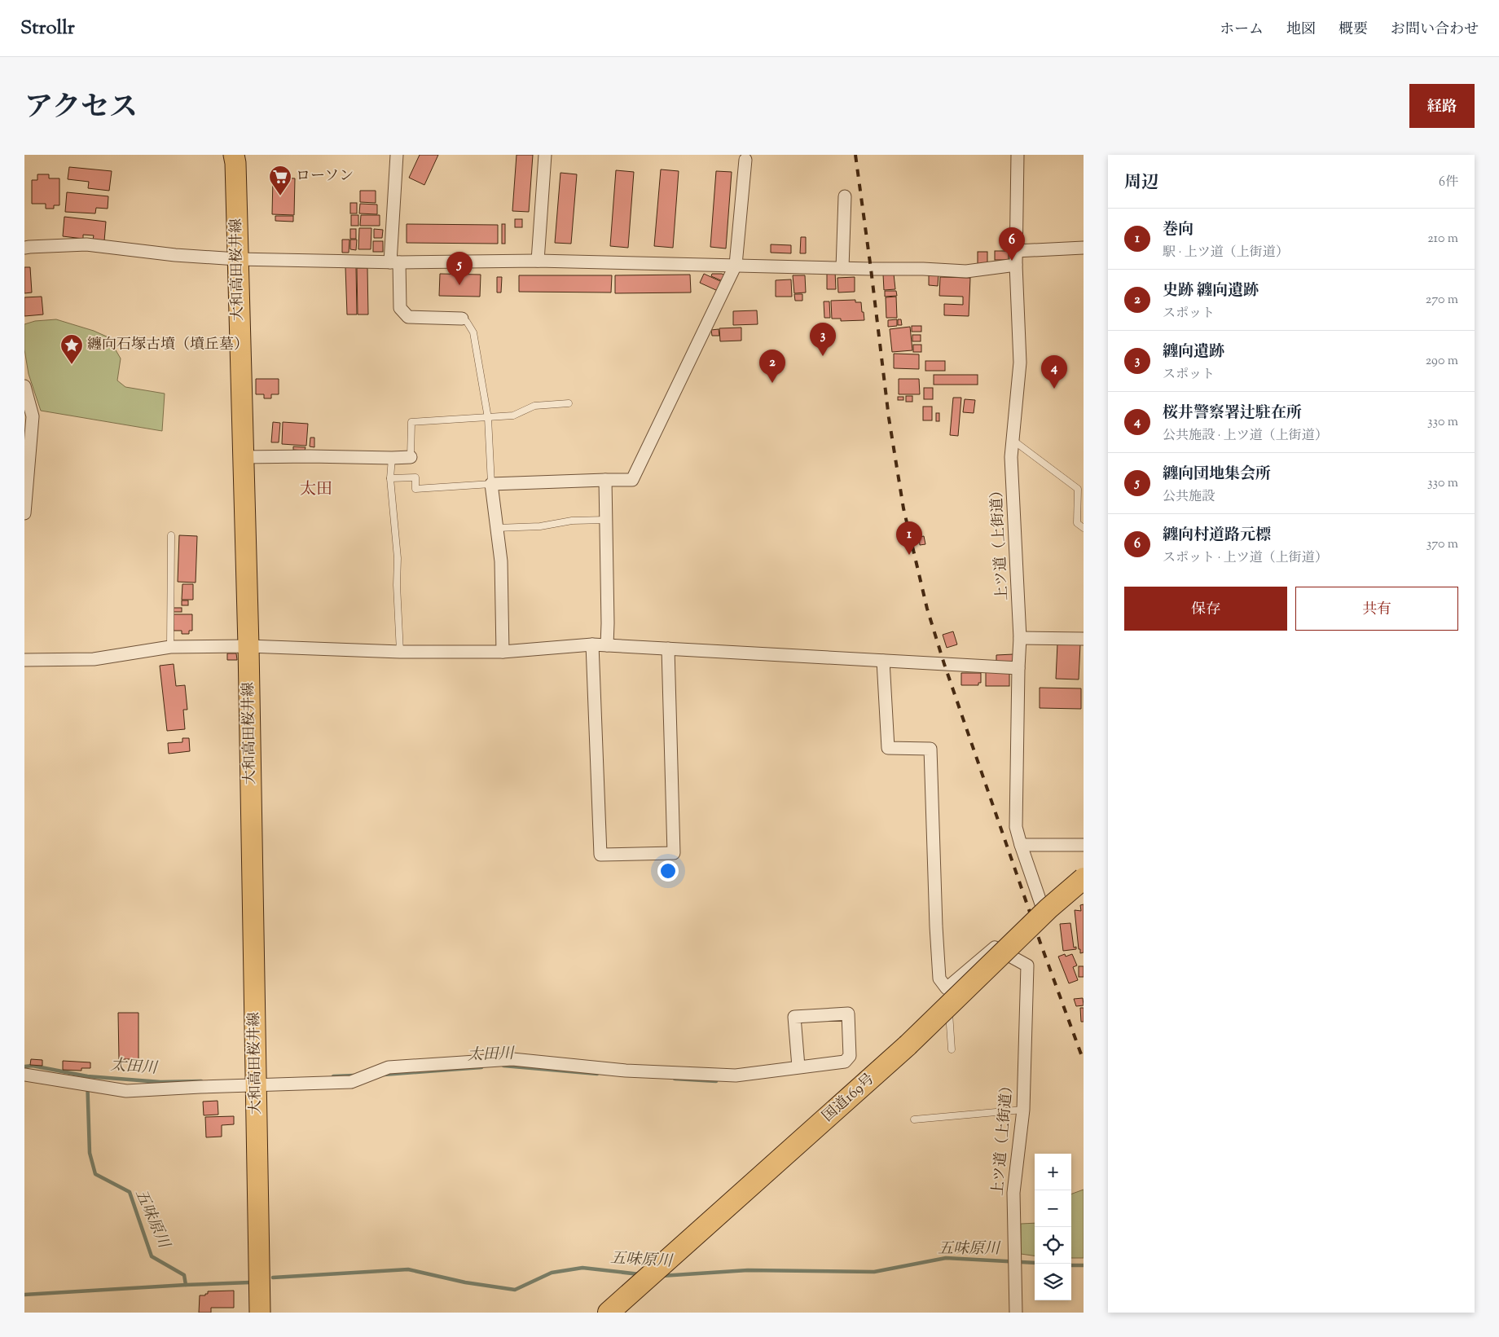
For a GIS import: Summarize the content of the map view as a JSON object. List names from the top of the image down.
{
  "streets": {
    "highway": ["国道169号"],
    "main road": ["大和高田桜井線"],
    "street": ["上ツ道（上街道）"]
  },
  "districts": ["太田"],
  "water": ["太田川", "五味原川"],
  "places": {
    "supermarket": ["ローソン"],
    "place": ["纏向石塚古墳（墳丘墓）"]
  },
  "page": {
    "header": "Strollr",
    "nav": [
      "ホーム",
      "地図",
      "概要",
      "お問い合わせ"
    ],
    "title": "アクセス",
    "buttons": [
      "経路",
      ["保存", "共有"]
    ],
    "heading": ["周辺", "6件"],
    "list": [
      {
        "mark": "1",
        "name": "巻向",
        "note": "駅 · 上ツ道（上街道）",
        "value": "210 m"
      },
      {
        "mark": "2",
        "name": "史跡 纏向遺跡",
        "note": "スポット",
        "value": "270 m"
      },
      {
        "mark": "3",
        "name": "纏向遺跡",
        "note": "スポット",
        "value": "290 m"
      },
      {
        "mark": "4",
        "name": "桜井警察署辻駐在所",
        "note": "公共施設 · 上ツ道（上街道）",
        "value": "330 m"
      },
      {
        "mark": "5",
        "name": "纏向団地集会所",
        "note": "公共施設",
        "value": "330 m"
      },
      {
        "mark": "6",
        "name": "纏向村道路元標",
        "note": "スポット · 上ツ道（上街道）",
        "value": "370 m"
      }
    ],
    "pins": [
      "6",
      "5",
      "3",
      "2",
      "4",
      "1"
    ],
    "map_buttons": ["+", "−"]
  }
}
